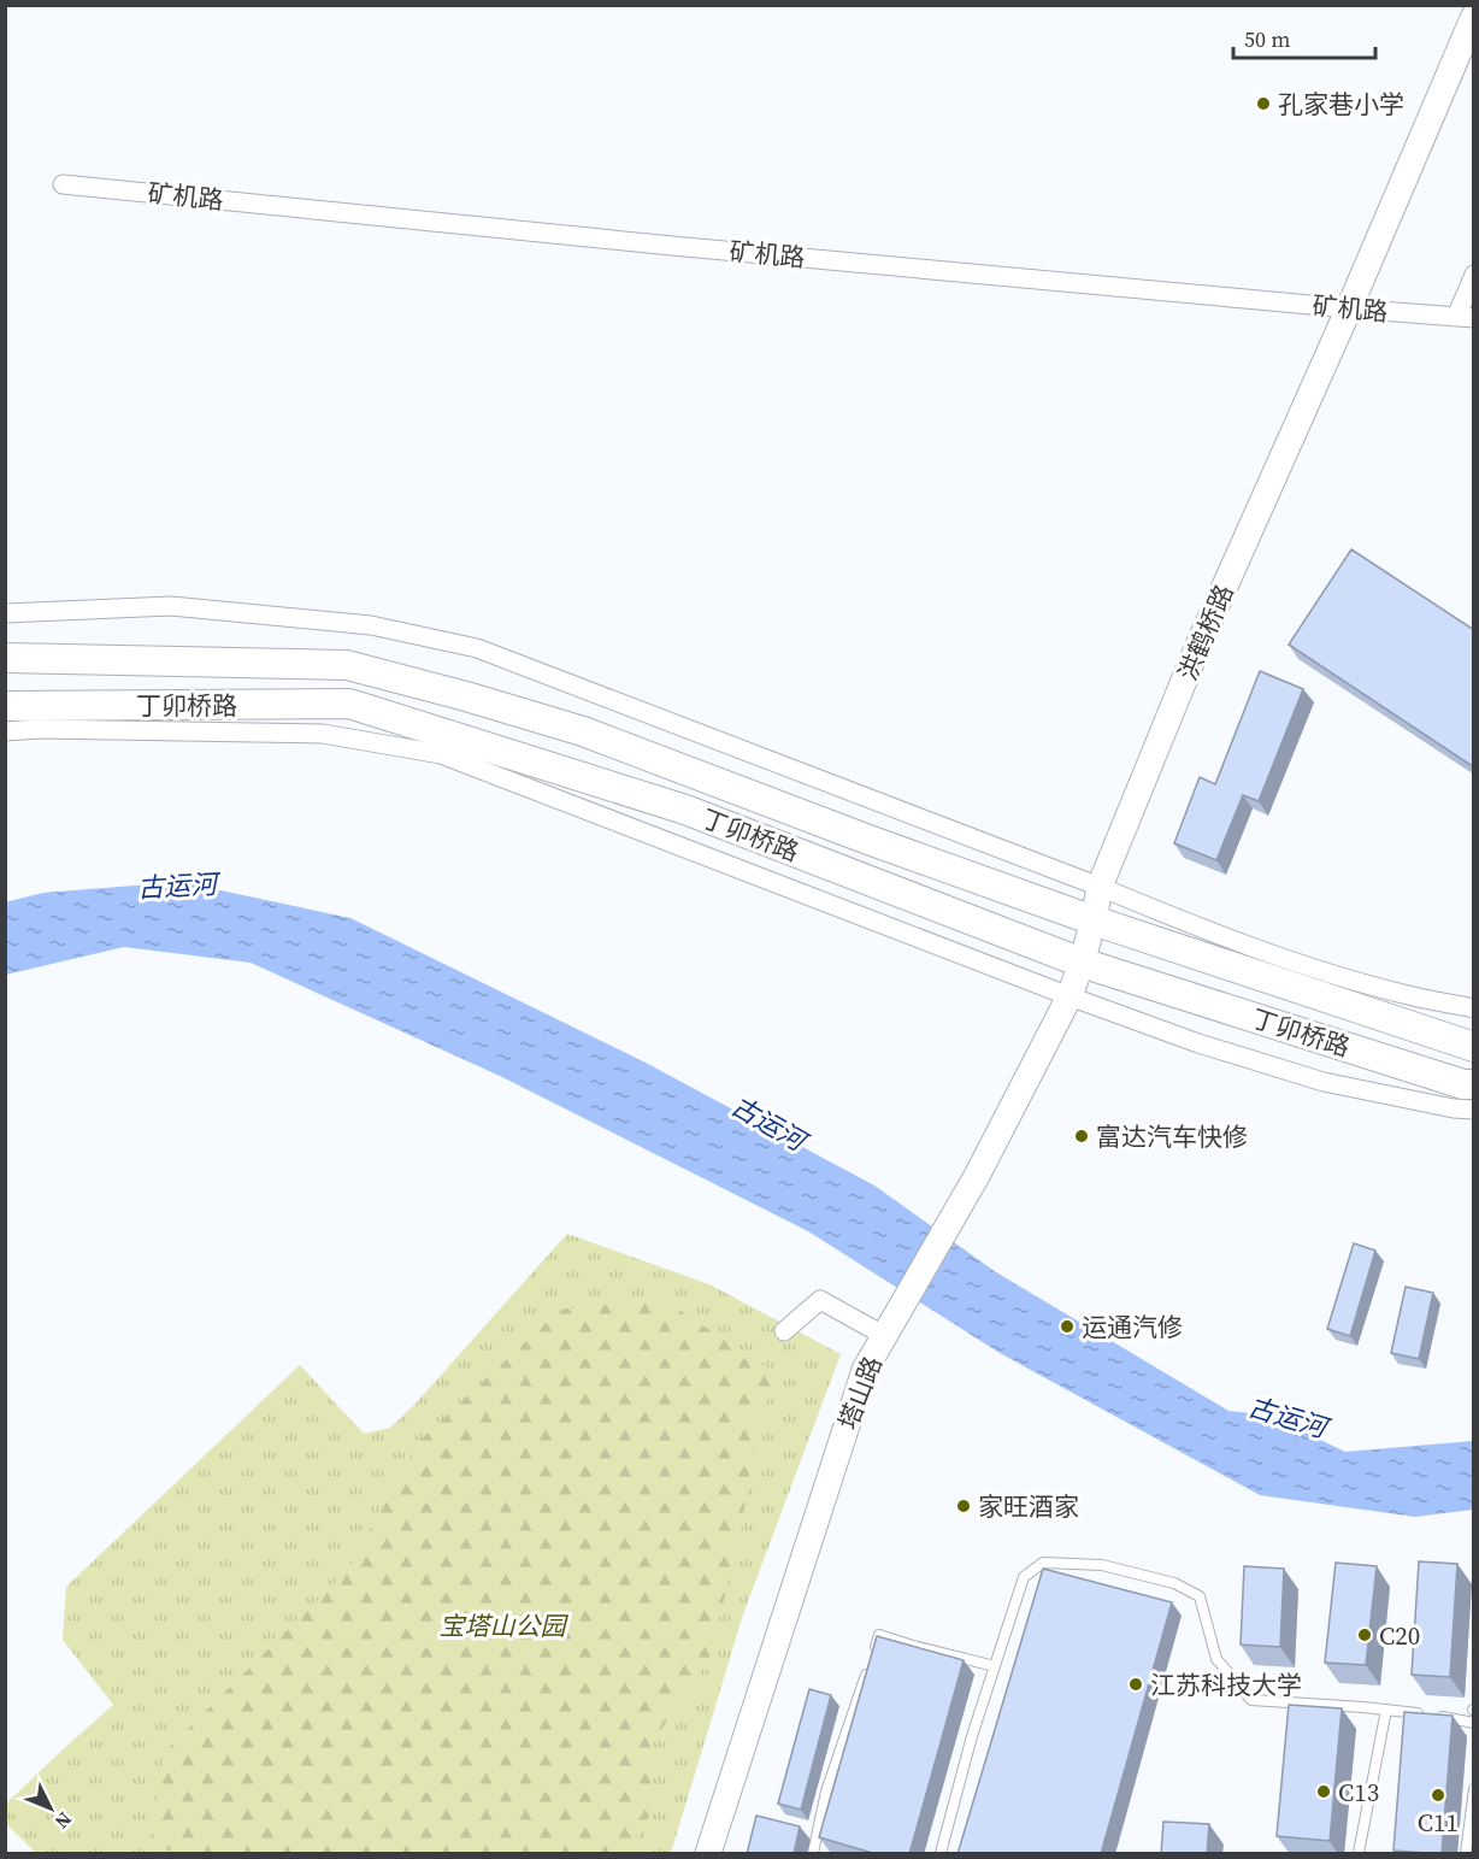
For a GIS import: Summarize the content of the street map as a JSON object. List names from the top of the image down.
{
  "streets": {
    "main road": ["丁卯桥路"],
    "street": ["矿机路", "洪鹤桥路", "塔山路"]
  },
  "crossings": [
    ["矿机路", "洪鹤桥路"],
    ["洪鹤桥路", "丁卯桥路"],
    ["洪鹤桥路", "塔山路"],
    ["丁卯桥路", "塔山路"]
  ],
  "water": ["古运河"],
  "parks": ["宝塔山公园"],
  "places": [
    "孔家巷小学",
    "富达汽车快修",
    "运通汽修",
    "家旺酒家",
    "C20",
    "江苏科技大学",
    "C13",
    "C11"
  ],
  "scale_bar": "50 m",
  "north": "bottom right"
}
